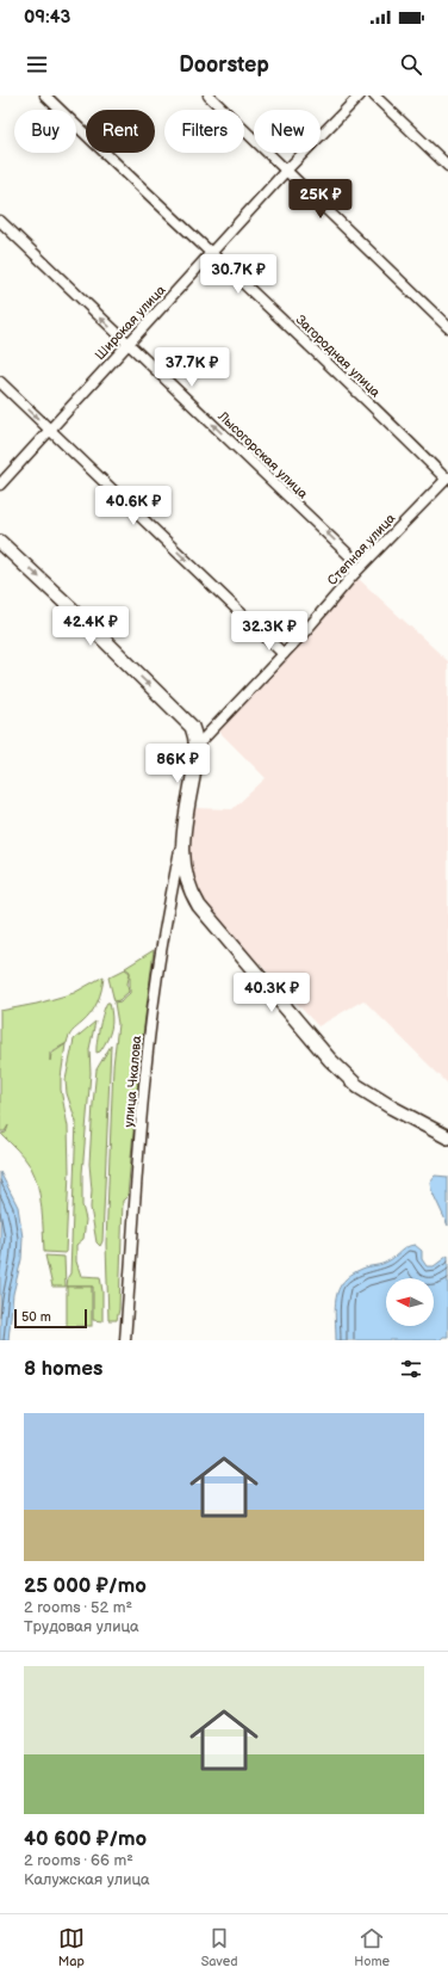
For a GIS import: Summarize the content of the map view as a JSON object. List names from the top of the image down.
{
  "streets": {
    "street": [
      "Широкая улица",
      "Загородная улица",
      "Лысогорская улица",
      "Степная улица",
      "улица Чкалова"
    ]
  },
  "crossings": [
    ["Широкая улица", "Загородная улица"],
    ["Широкая улица", "Лысогорская улица"],
    ["Загородная улица", "Степная улица"],
    ["Лысогорская улица", "Степная улица"]
  ],
  "one_way": ["Лысогорская улица"],
  "scale_bar": "50 m",
  "north": "left",
  "page": {
    "status": "09:43",
    "header": "Doorstep",
    "chip": [
      "Buy",
      "Rent",
      "Filters",
      "New"
    ],
    "price": [
      "25K ₽",
      "30.7K ₽",
      "37.7K ₽",
      "40.6K ₽",
      "42.4K ₽",
      "32.3K ₽",
      "86K ₽",
      "40.3K ₽"
    ],
    "scale": "50 m",
    "heading": "8 homes",
    "list": [
      {
        "name": "25 000 ₽/mo",
        "note": "2 rooms · 52 m² · Трудовая улица"
      },
      {
        "name": "40 600 ₽/mo",
        "note": "2 rooms · 66 m² · Калужская улица"
      }
    ],
    "tabs": ["Map", "Saved", "Home"]
  }
}
